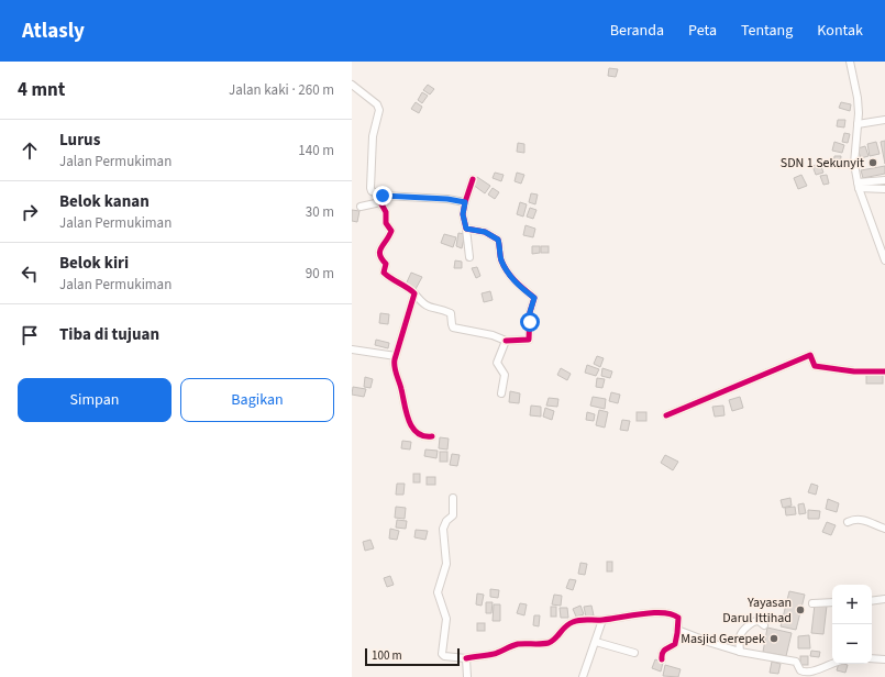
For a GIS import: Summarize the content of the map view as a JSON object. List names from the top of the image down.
{
  "places": ["SDN 1 Sekunyit", "Yayasan Darul Ittihad", "Masjid Gerepek"],
  "scale_bar": "100 m",
  "page": {
    "header": "Atlasly",
    "nav": [
      "Beranda",
      "Peta",
      "Tentang",
      "Kontak"
    ],
    "heading": ["4 mnt", "Jalan kaki · 260 m"],
    "list": [
      ["Lurus", "Jalan Permukiman", "140 m"],
      ["Belok kanan", "Jalan Permukiman", "30 m"],
      ["Belok kiri", "Jalan Permukiman", "90 m"],
      "Tiba di tujuan"
    ],
    "buttons": ["Simpan", "Bagikan"],
    "map_buttons": ["+", "−"],
    "scale": "100 m"
  }
}
